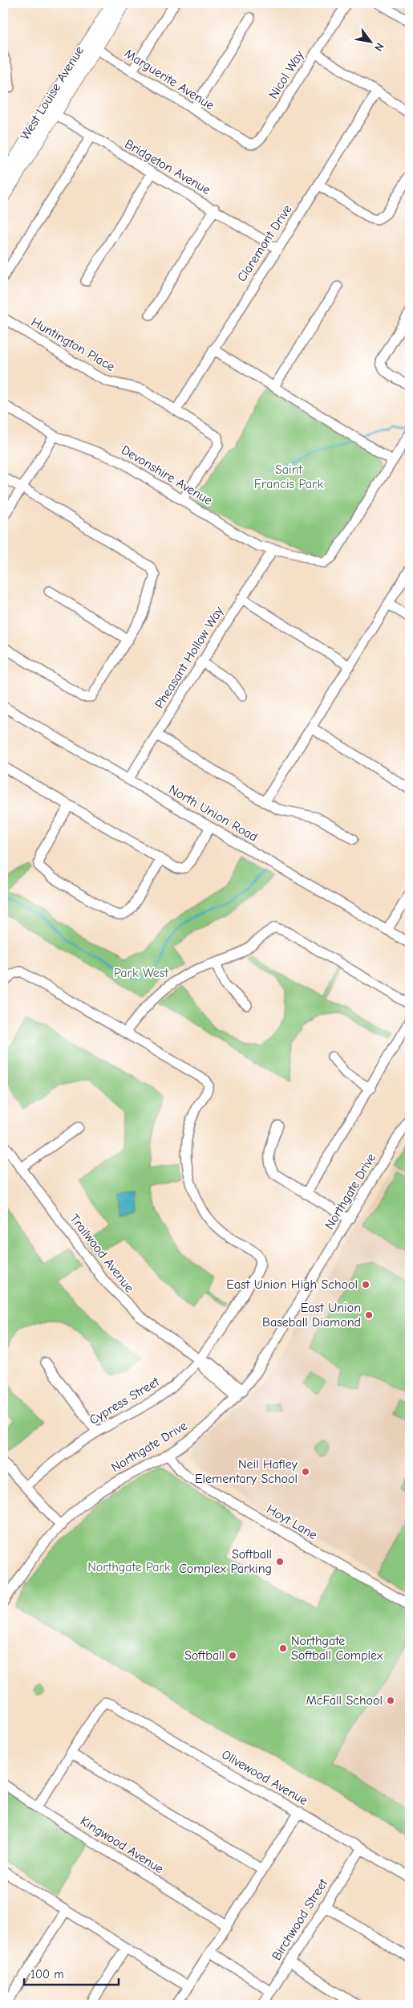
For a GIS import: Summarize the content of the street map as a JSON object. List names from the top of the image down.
{
  "streets": {
    "main road": ["West Louise Avenue"],
    "street": [
      "Nicol Way",
      "Marguerite Avenue",
      "Bridgeton Avenue",
      "Claremont Drive",
      "Huntington Place",
      "Devonshire Avenue",
      "Pheasant Hollow Way",
      "North Union Road",
      "Northgate Drive",
      "Trailwood Avenue",
      "Cypress Street",
      "Hoyt Lane",
      "Olivewood Avenue",
      "Kingwood Avenue",
      "Birchwood Street"
    ]
  },
  "crossings": [
    ["Nicol Way", "Marguerite Avenue"],
    ["Marguerite Avenue", "West Louise Avenue"],
    ["West Louise Avenue", "Bridgeton Avenue"],
    ["Bridgeton Avenue", "Claremont Drive"],
    ["Claremont Drive", "Huntington Place"],
    ["Huntington Place", "Devonshire Avenue"],
    ["Devonshire Avenue", "Pheasant Hollow Way"],
    ["Pheasant Hollow Way", "North Union Road"],
    ["Northgate Drive", "Trailwood Avenue"],
    ["Northgate Drive", "Hoyt Lane"],
    ["Trailwood Avenue", "Cypress Street"],
    ["Olivewood Avenue", "Birchwood Street"]
  ],
  "parks": ["Saint Francis Park", "Park West", "Northgate Park"],
  "places": [
    "East Union High School",
    "East Union Baseball Diamond",
    "Neil Hafley Elementary School",
    "Softball Complex Parking",
    "Northgate Softball Complex",
    "Softball",
    "McFall School"
  ],
  "scale_bar": "100 m",
  "north": "bottom right"
}
